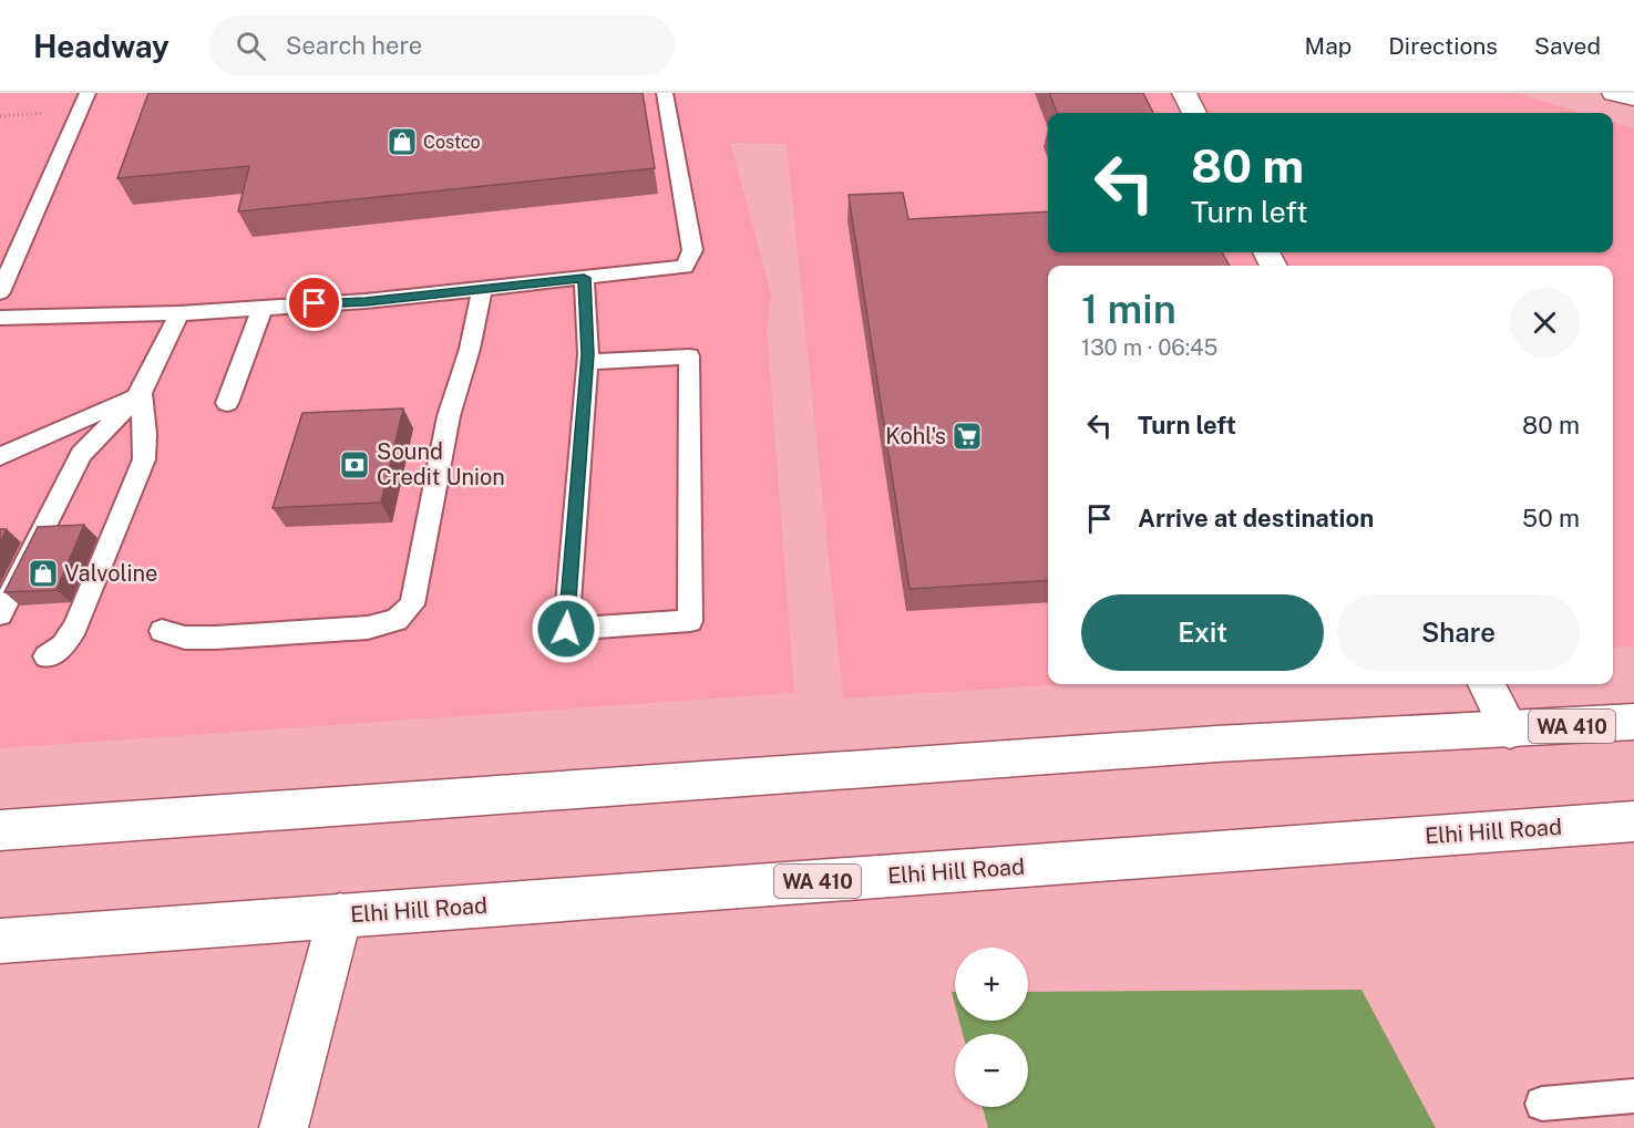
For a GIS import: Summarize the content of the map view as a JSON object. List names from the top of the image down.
{
  "streets": {
    "main road": ["WA 410", "Elhi Hill Road"]
  },
  "places": {
    "shop": ["Costco", "Valvoline"],
    "supermarket": ["Kohl's"],
    "bank": ["Sound Credit Union"]
  },
  "page": {
    "header": "Headway",
    "search": "Search here",
    "nav": ["Map", "Directions", "Saved"],
    "turn": ["80 m", "Turn left"],
    "heading": ["1 min", "130 m · 06:45"],
    "list": [
      {
        "name": "Turn left",
        "value": "80 m"
      },
      {
        "name": "Arrive at destination",
        "value": "50 m"
      }
    ],
    "buttons": ["Exit", "Share"],
    "map_buttons": ["+", "−"]
  }
}
